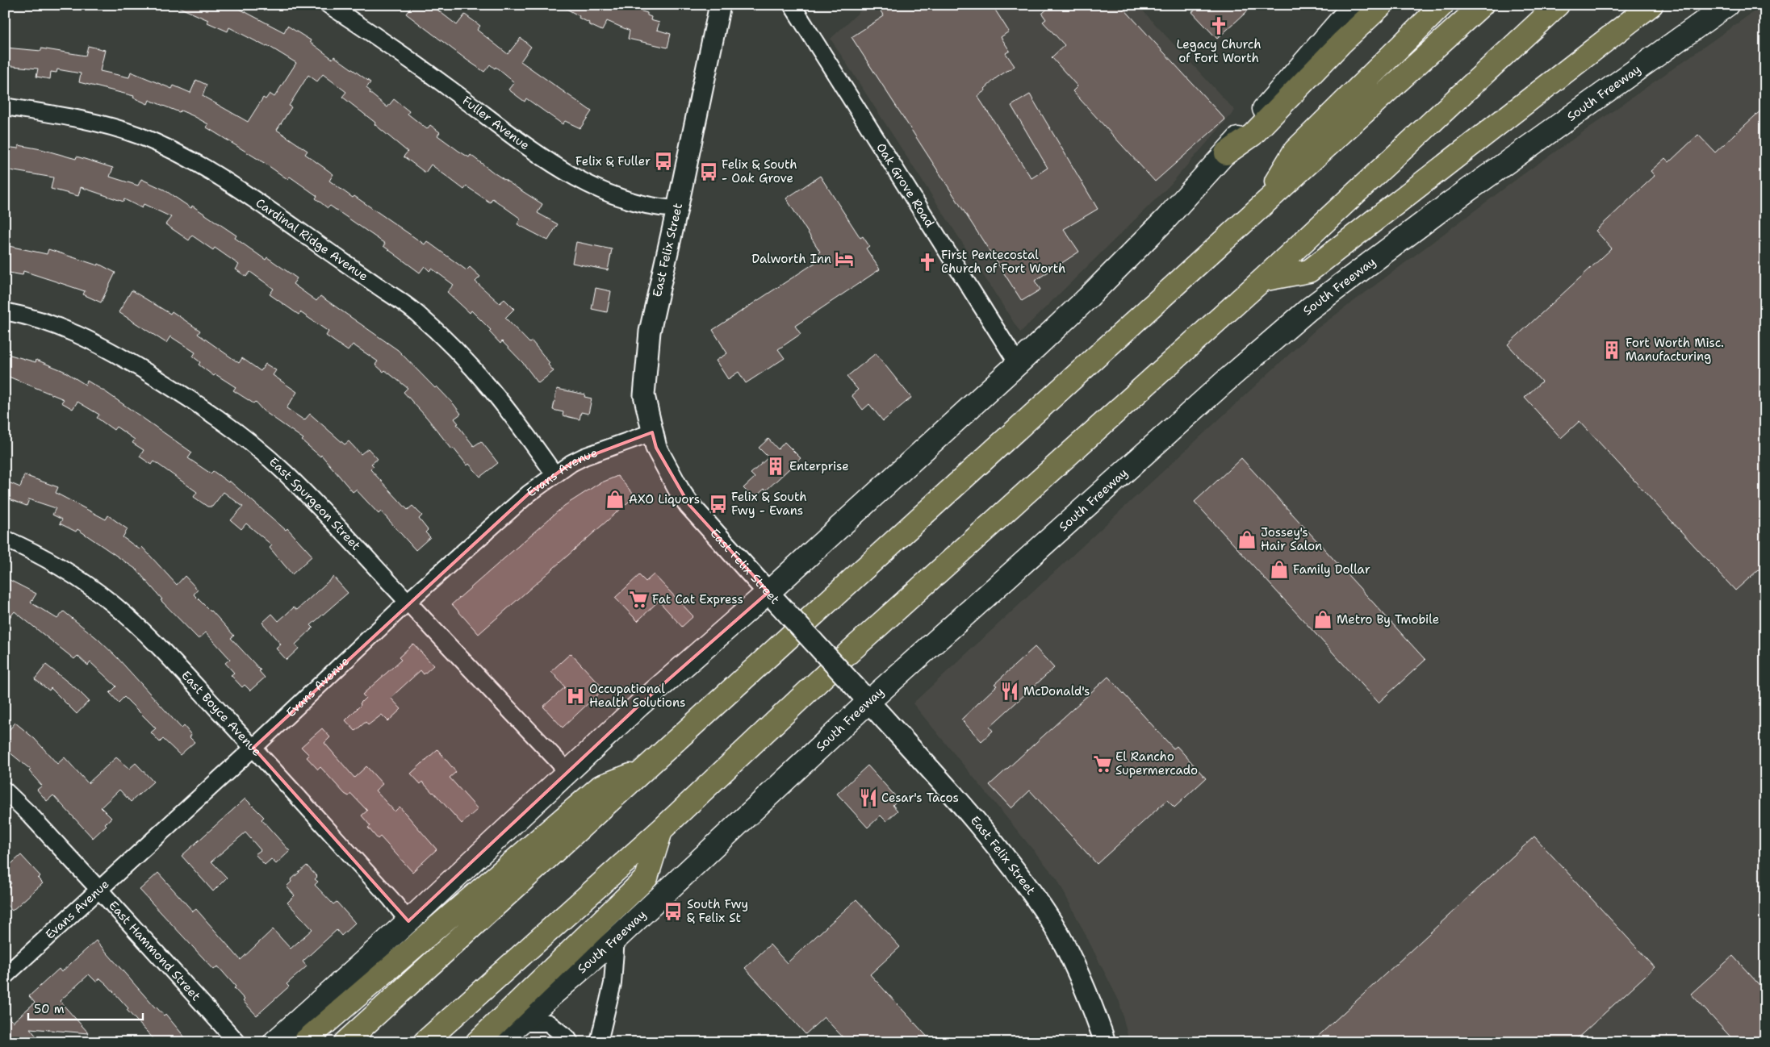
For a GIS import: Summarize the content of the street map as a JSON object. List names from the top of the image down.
{
  "streets": {
    "main road": ["South Freeway"],
    "street": [
      "Fuller Avenue",
      "Oak Grove Road",
      "Cardinal Ridge Avenue",
      "East Felix Street",
      "Evans Avenue",
      "East Spurgeon Street",
      "East Boyce Avenue",
      "East Hammond Street"
    ]
  },
  "crossings": [
    ["South Freeway", "East Felix Street"],
    ["Fuller Avenue", "East Felix Street"],
    ["Cardinal Ridge Avenue", "Evans Avenue"],
    ["East Felix Street", "Evans Avenue"],
    ["Evans Avenue", "East Spurgeon Street"],
    ["Evans Avenue", "East Boyce Avenue"],
    ["Evans Avenue", "East Hammond Street"]
  ],
  "places": {
    "church": ["Legacy Church of Fort Worth", "First Pentecostal Church of Fort Worth"],
    "bus stop": [
      "Felix & Fuller",
      "Felix & South - Oak Grove",
      "Felix & South Fwy - Evans",
      "South Fwy & Felix St"
    ],
    "hotel": ["Dalworth Inn"],
    "building": ["Fort Worth Misc. Manufacturing", "Enterprise"],
    "shop": [
      "AXO Liquors",
      "Jossey's Hair Salon",
      "Family Dollar",
      "Metro By Tmobile"
    ],
    "supermarket": ["Fat Cat Express", "El Rancho Supermercado"],
    "restaurant": ["McDonald's", "Cesar's Tacos"],
    "hospital": ["Occupational Health Solutions"]
  },
  "scale_bar": "50 m"
}
